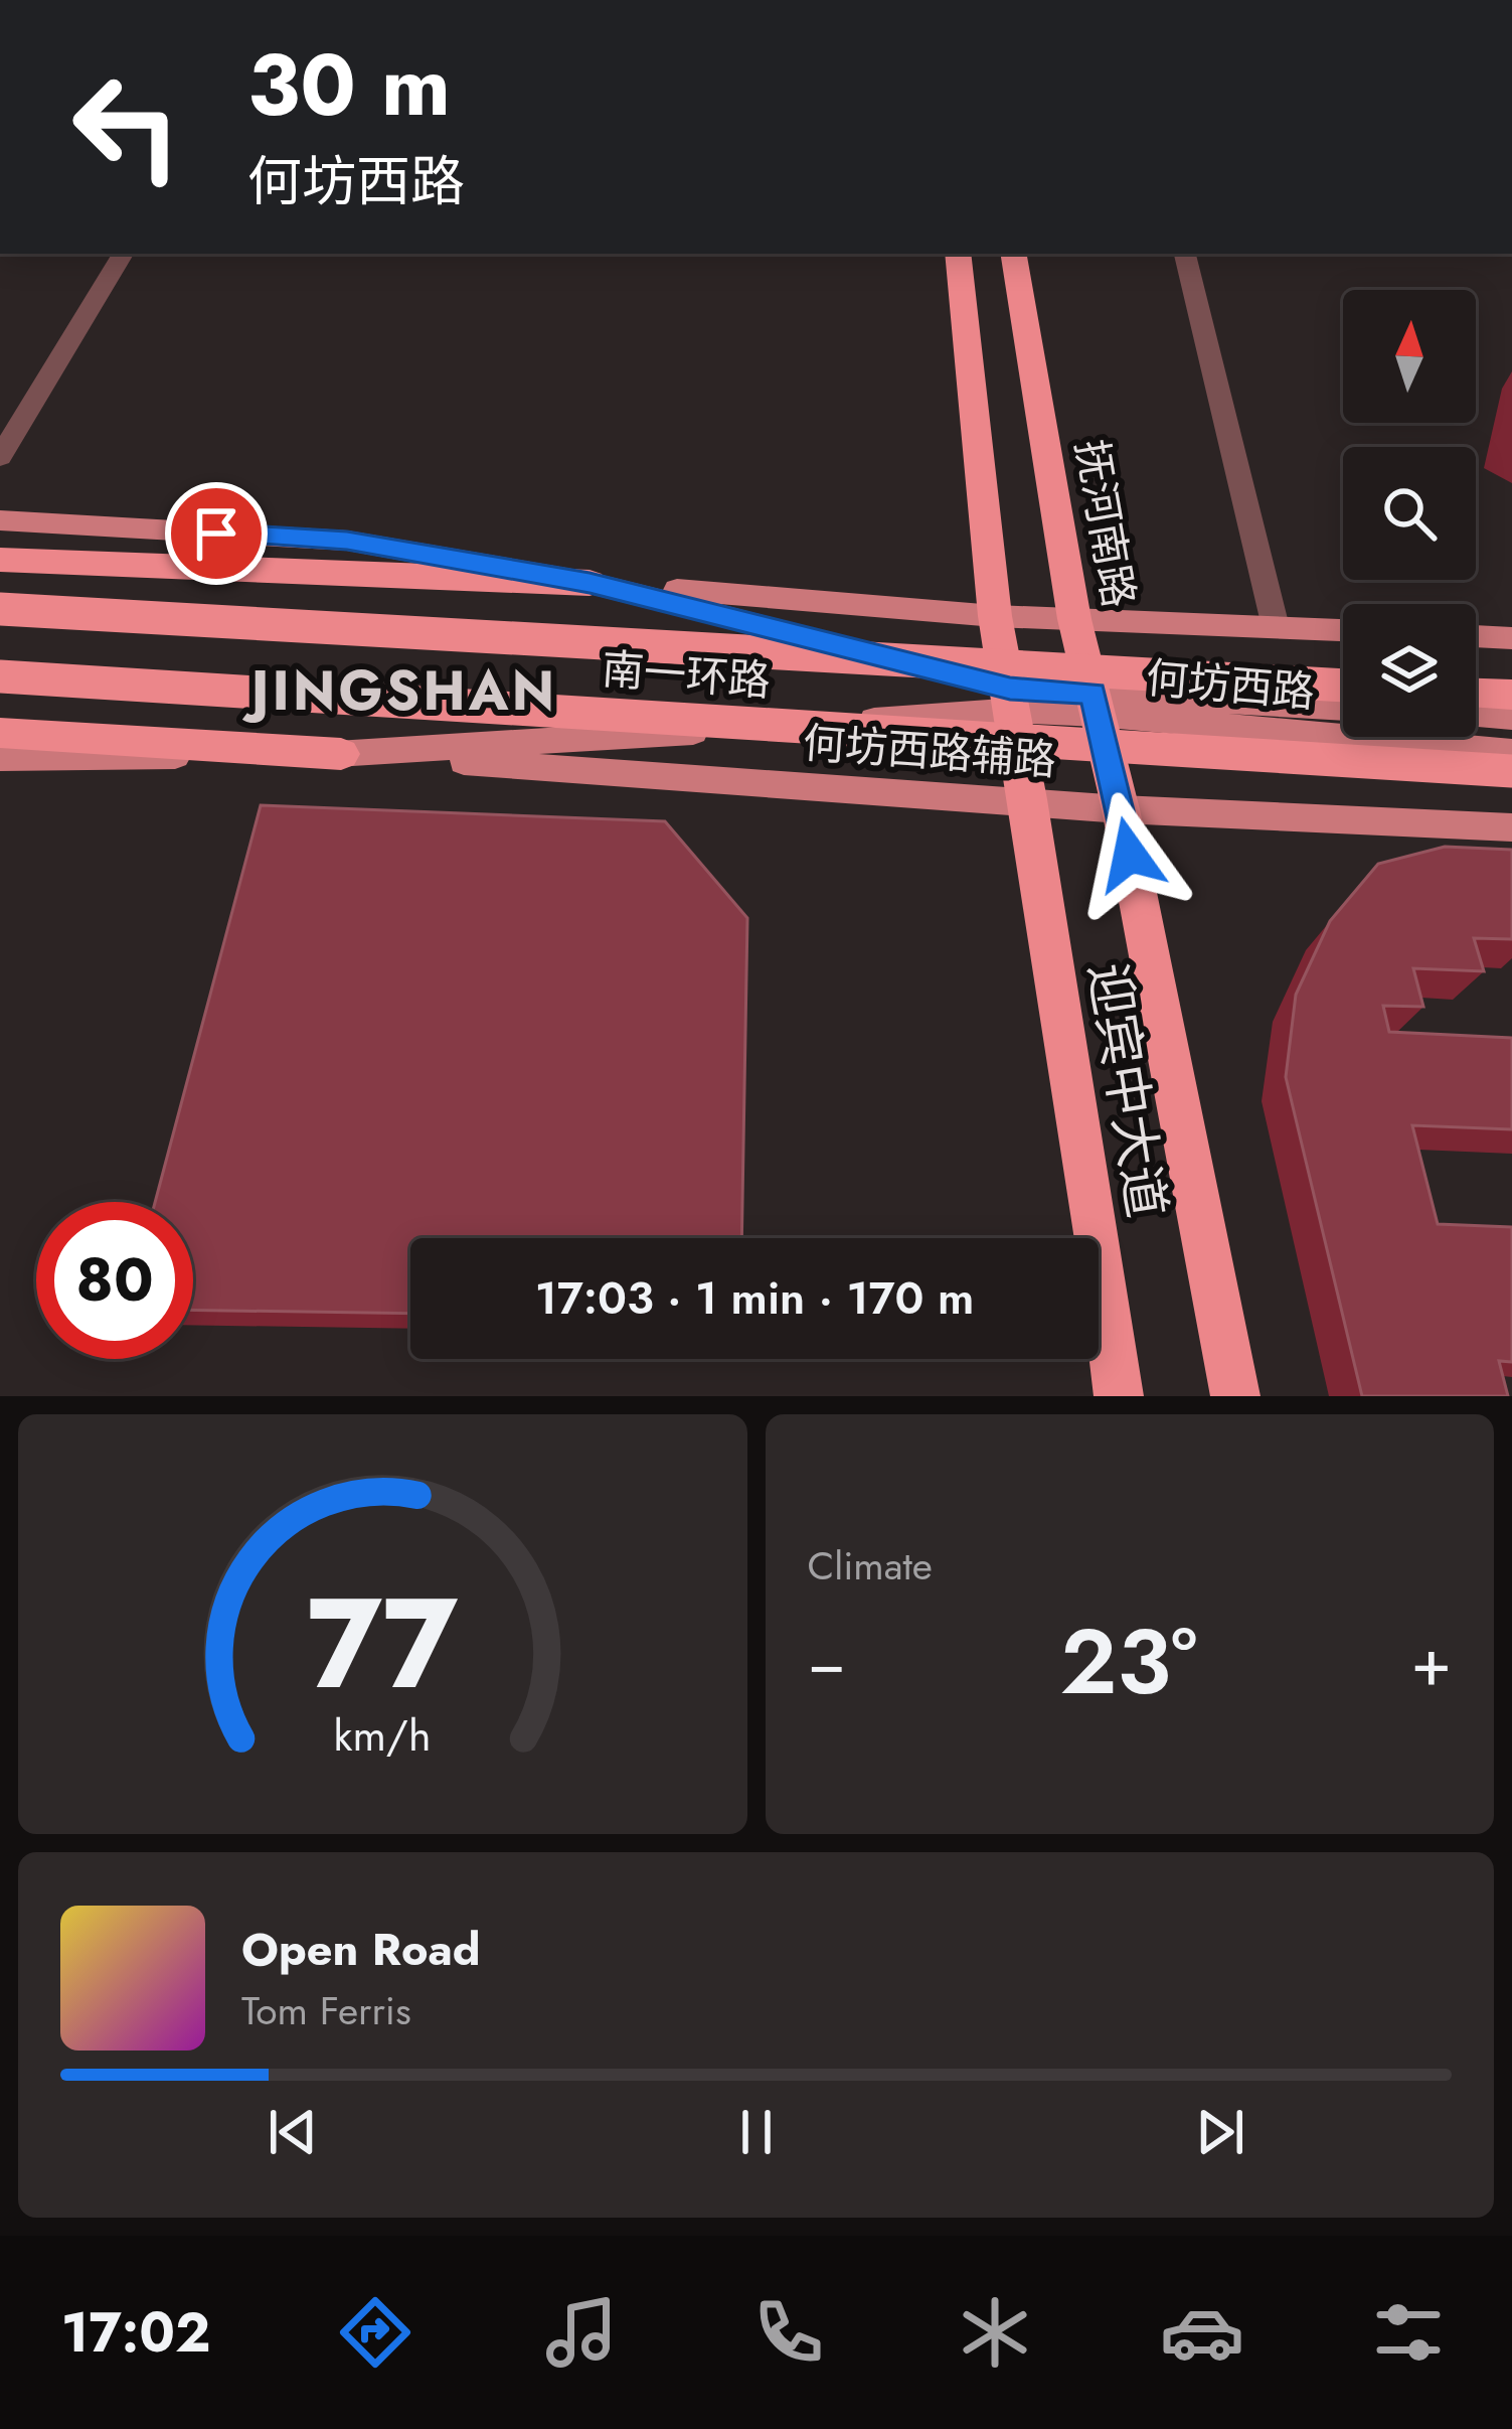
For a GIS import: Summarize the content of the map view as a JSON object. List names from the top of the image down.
{
  "streets": {
    "highway": ["抚河南路", "南一环路", "迎宾中大道"],
    "main road": ["何坊西路", "何坊西路辅路"]
  },
  "crossings": [
    ["抚河南路", "何坊西路"],
    ["抚河南路", "何坊西路辅路"],
    ["抚河南路", "迎宾中大道"],
    ["何坊西路", "何坊西路辅路"],
    ["何坊西路辅路", "迎宾中大道"]
  ],
  "districts": ["JINGSHAN"],
  "north": "top",
  "page": {
    "turn": ["30 m", "何坊西路"],
    "limit": "80",
    "trip": "17:03 · 1 min · 170 m",
    "tile": "Climate",
    "heat": ["−", "23°", "+"],
    "song": ["Open Road", "Tom Ferris"],
    "tabs": "17:02",
    "gauge": ["77", "km/h"]
  }
}
